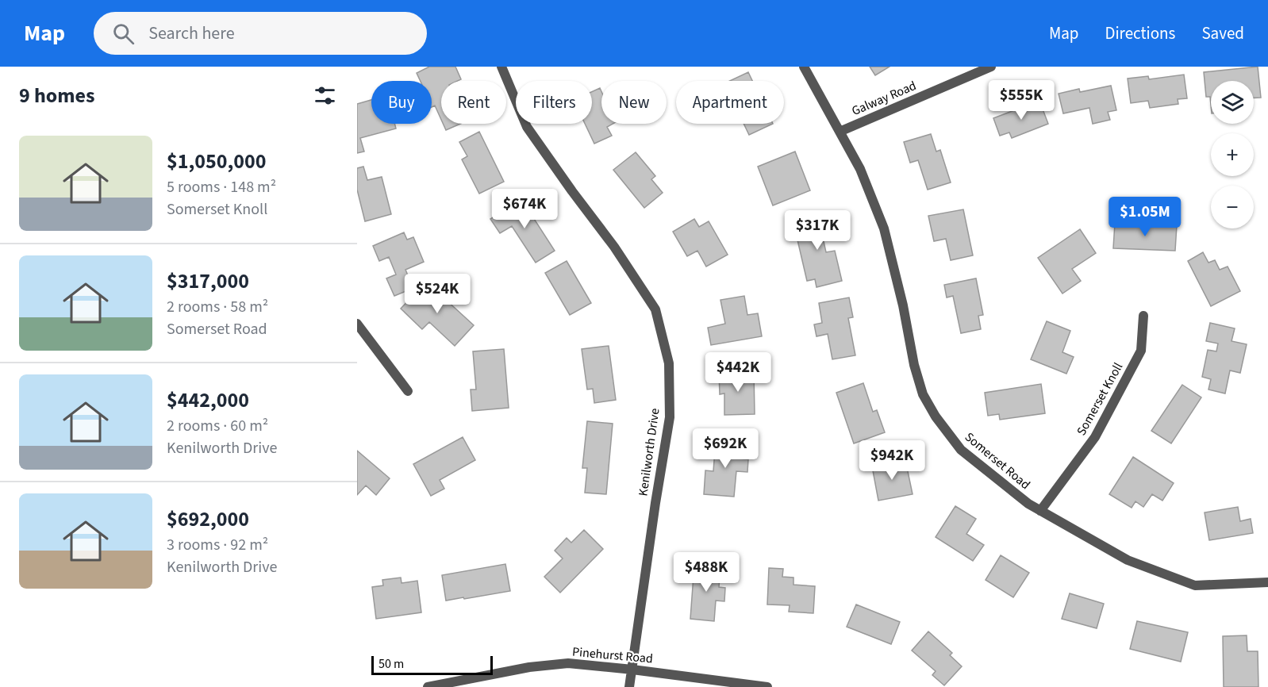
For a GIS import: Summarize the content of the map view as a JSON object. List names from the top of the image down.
{
  "streets": {
    "street": [
      "Galway Road",
      "Somerset Knoll",
      "Kenilworth Drive",
      "Somerset Road",
      "Pinehurst Road"
    ]
  },
  "crossings": [
    ["Galway Road", "Somerset Road"],
    ["Somerset Knoll", "Somerset Road"],
    ["Kenilworth Drive", "Pinehurst Road"]
  ],
  "scale_bar": "50 m",
  "page": {
    "header": "Map",
    "search": "Search here",
    "nav": ["Map", "Directions", "Saved"],
    "heading": "9 homes",
    "price": [
      "$555K",
      "$674K",
      "$1.05M",
      "$317K",
      "$524K",
      "$442K",
      "$692K",
      "$942K",
      "$488K"
    ],
    "map_buttons": ["+", "−"],
    "chip": [
      "Buy",
      "Rent",
      "Filters",
      "New",
      "Apartment"
    ],
    "list": [
      {
        "name": "$1,050,000",
        "note": "5 rooms · 148 m² · Somerset Knoll"
      },
      {
        "name": "$317,000",
        "note": "2 rooms · 58 m² · Somerset Road"
      },
      {
        "name": "$442,000",
        "note": "2 rooms · 60 m² · Kenilworth Drive"
      },
      {
        "name": "$692,000",
        "note": "3 rooms · 92 m² · Kenilworth Drive"
      }
    ],
    "scale": "50 m"
  }
}
